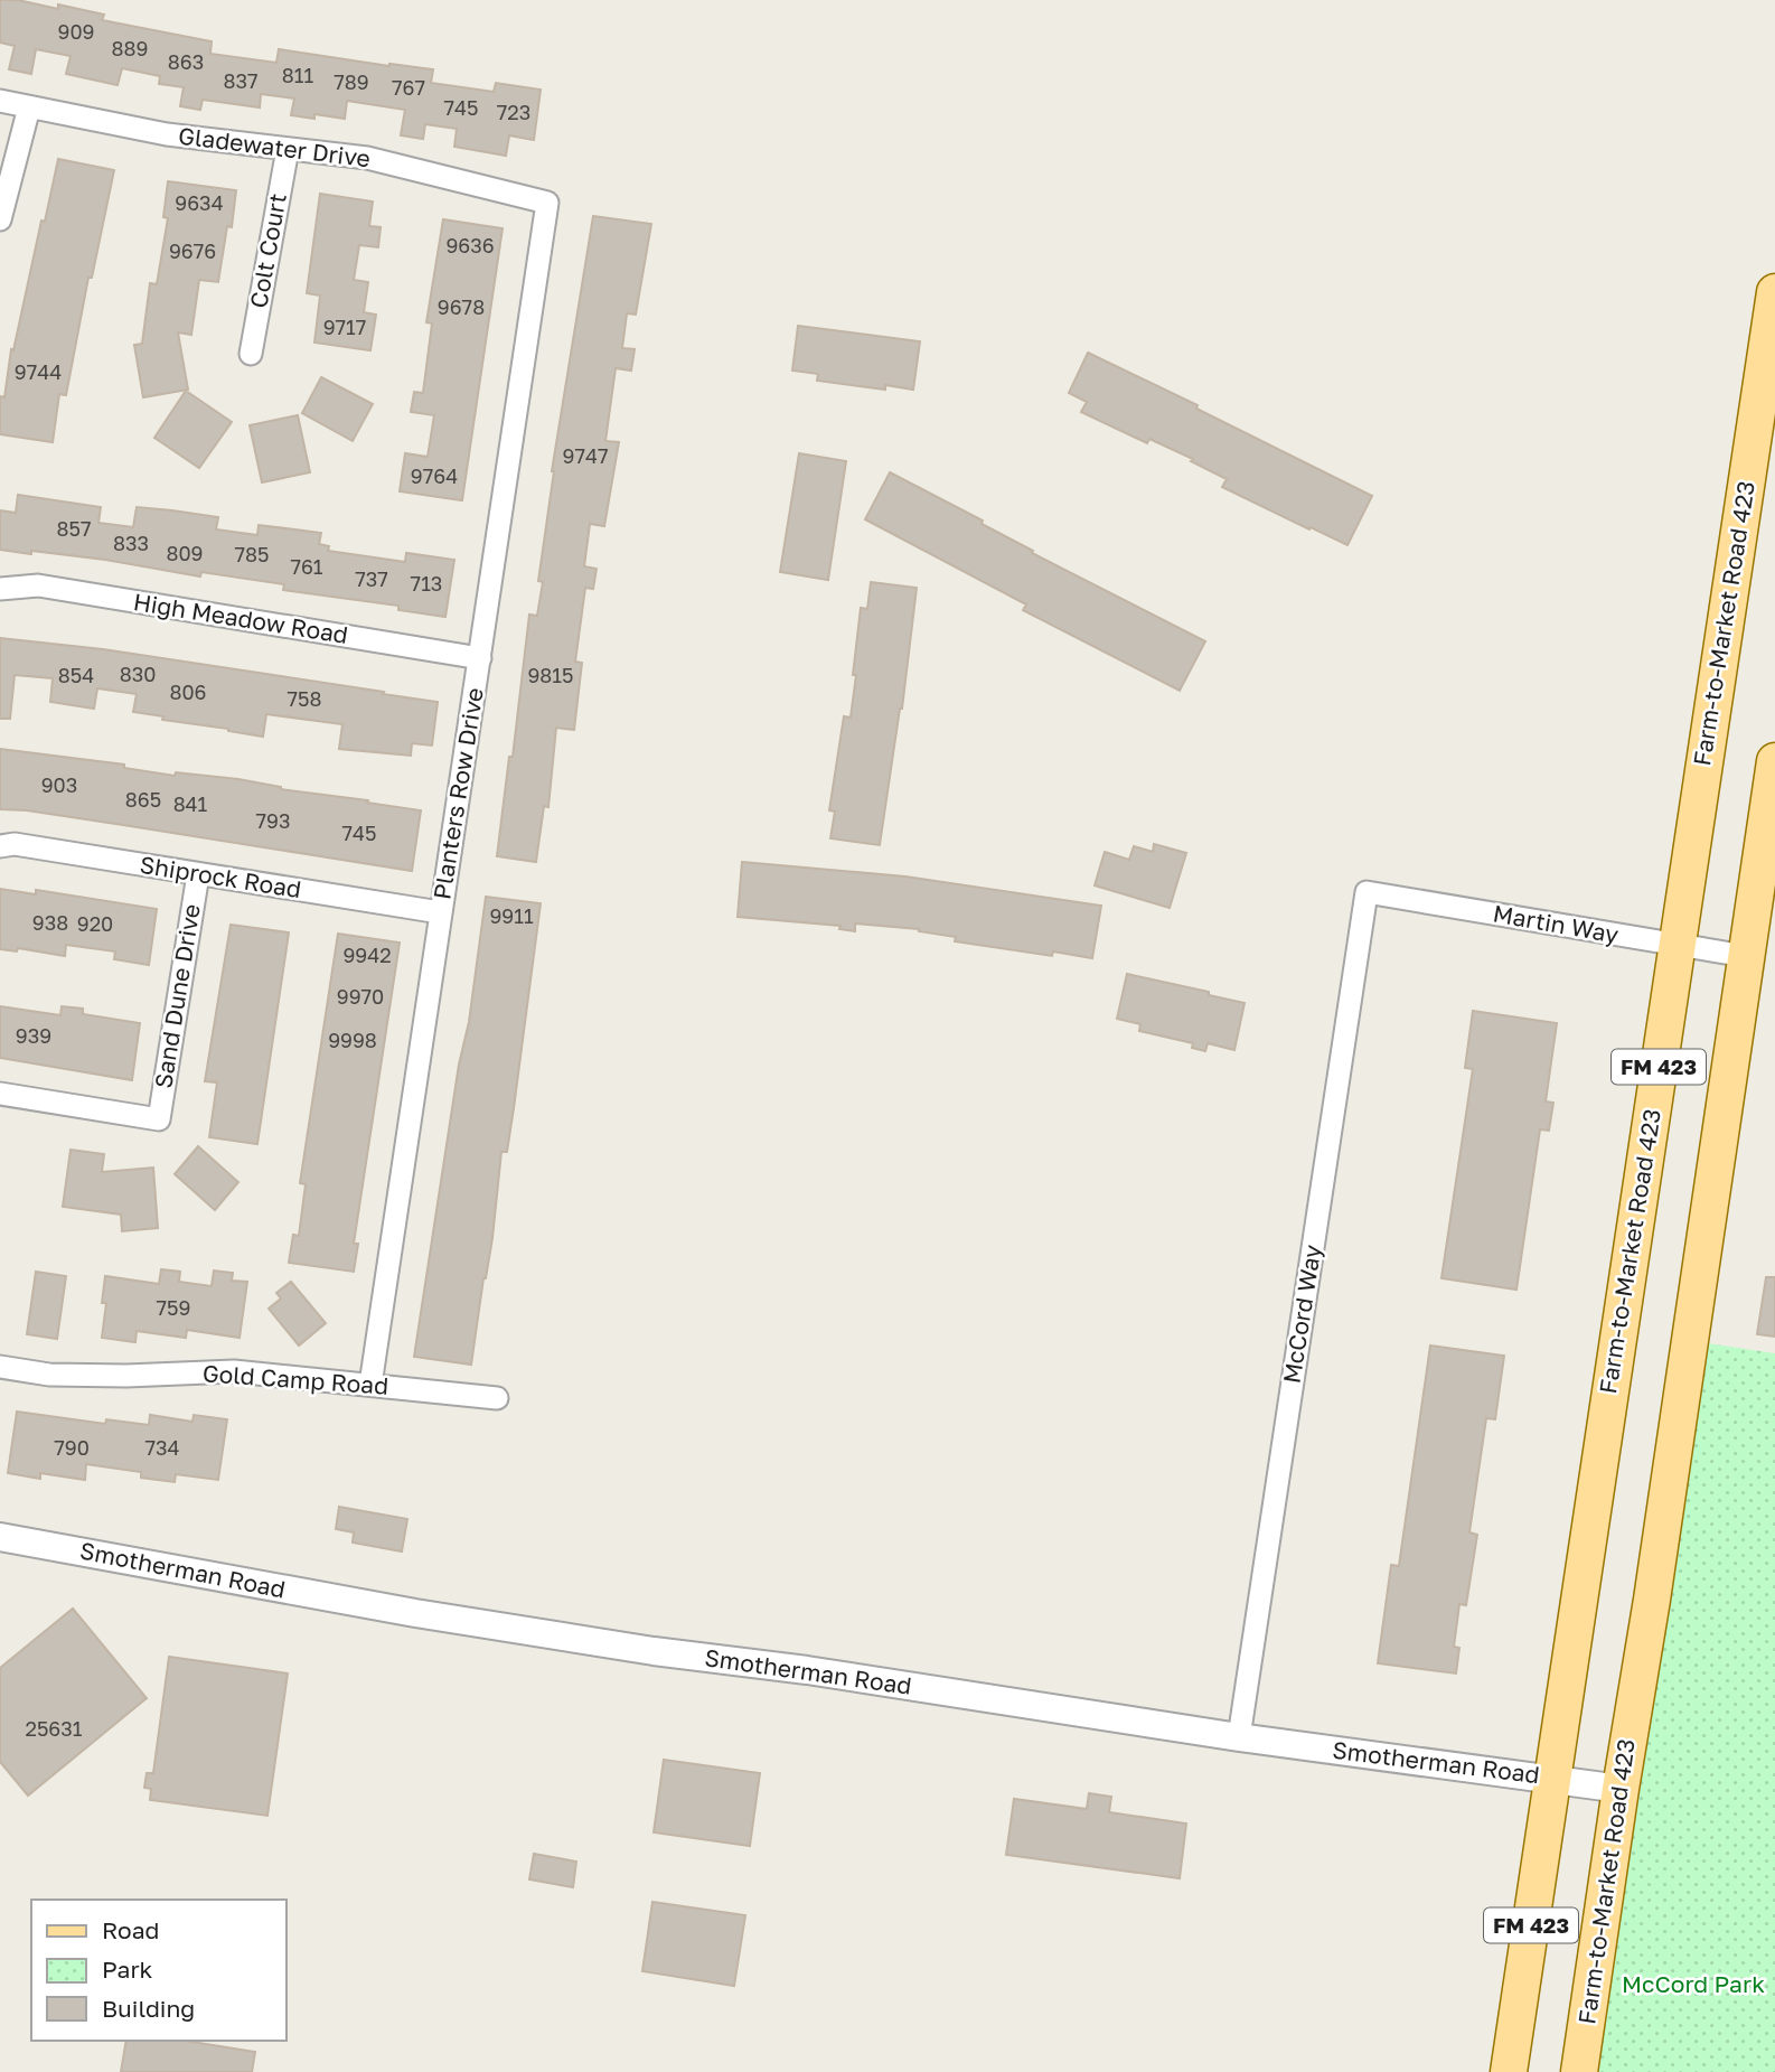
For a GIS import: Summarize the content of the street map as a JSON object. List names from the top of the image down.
{
  "streets": {
    "main road": ["Farm-to-Market Road 423", "FM 423"],
    "street": [
      "Gladewater Drive",
      "Colt Court",
      "High Meadow Road",
      "Planters Row Drive",
      "Shiprock Road",
      "Martin Way",
      "Sand Dune Drive",
      "McCord Way",
      "Gold Camp Road",
      "Smotherman Road"
    ]
  },
  "crossings": [
    ["Gladewater Drive", "Colt Court"],
    ["Gladewater Drive", "Planters Row Drive"],
    ["High Meadow Road", "Planters Row Drive"],
    ["Farm-to-Market Road 423", "Martin Way"],
    ["Farm-to-Market Road 423", "Smotherman Road"],
    ["Planters Row Drive", "Shiprock Road"],
    ["Planters Row Drive", "Gold Camp Road"],
    ["Shiprock Road", "Sand Dune Drive"],
    ["Martin Way", "McCord Way"],
    ["McCord Way", "Smotherman Road"]
  ],
  "parks": ["McCord Park"],
  "house_numbers": [
    "909",
    "889",
    "863",
    "811",
    "837",
    "789",
    "767",
    "745",
    "723",
    "9634",
    "9636",
    "9676",
    "9678",
    "9717",
    "9744",
    "9747",
    "9764",
    "857",
    "833",
    "809",
    "785",
    "761",
    "737",
    "713",
    "830",
    "854",
    "9815",
    "806",
    "758",
    "903",
    "865",
    "841",
    "793",
    "745",
    "9911",
    "938",
    "920",
    "9942",
    "9970",
    "939",
    "9998",
    "759",
    "790",
    "734",
    "25631"
  ],
  "legend": ["Road", "Park", "Building"]
}
